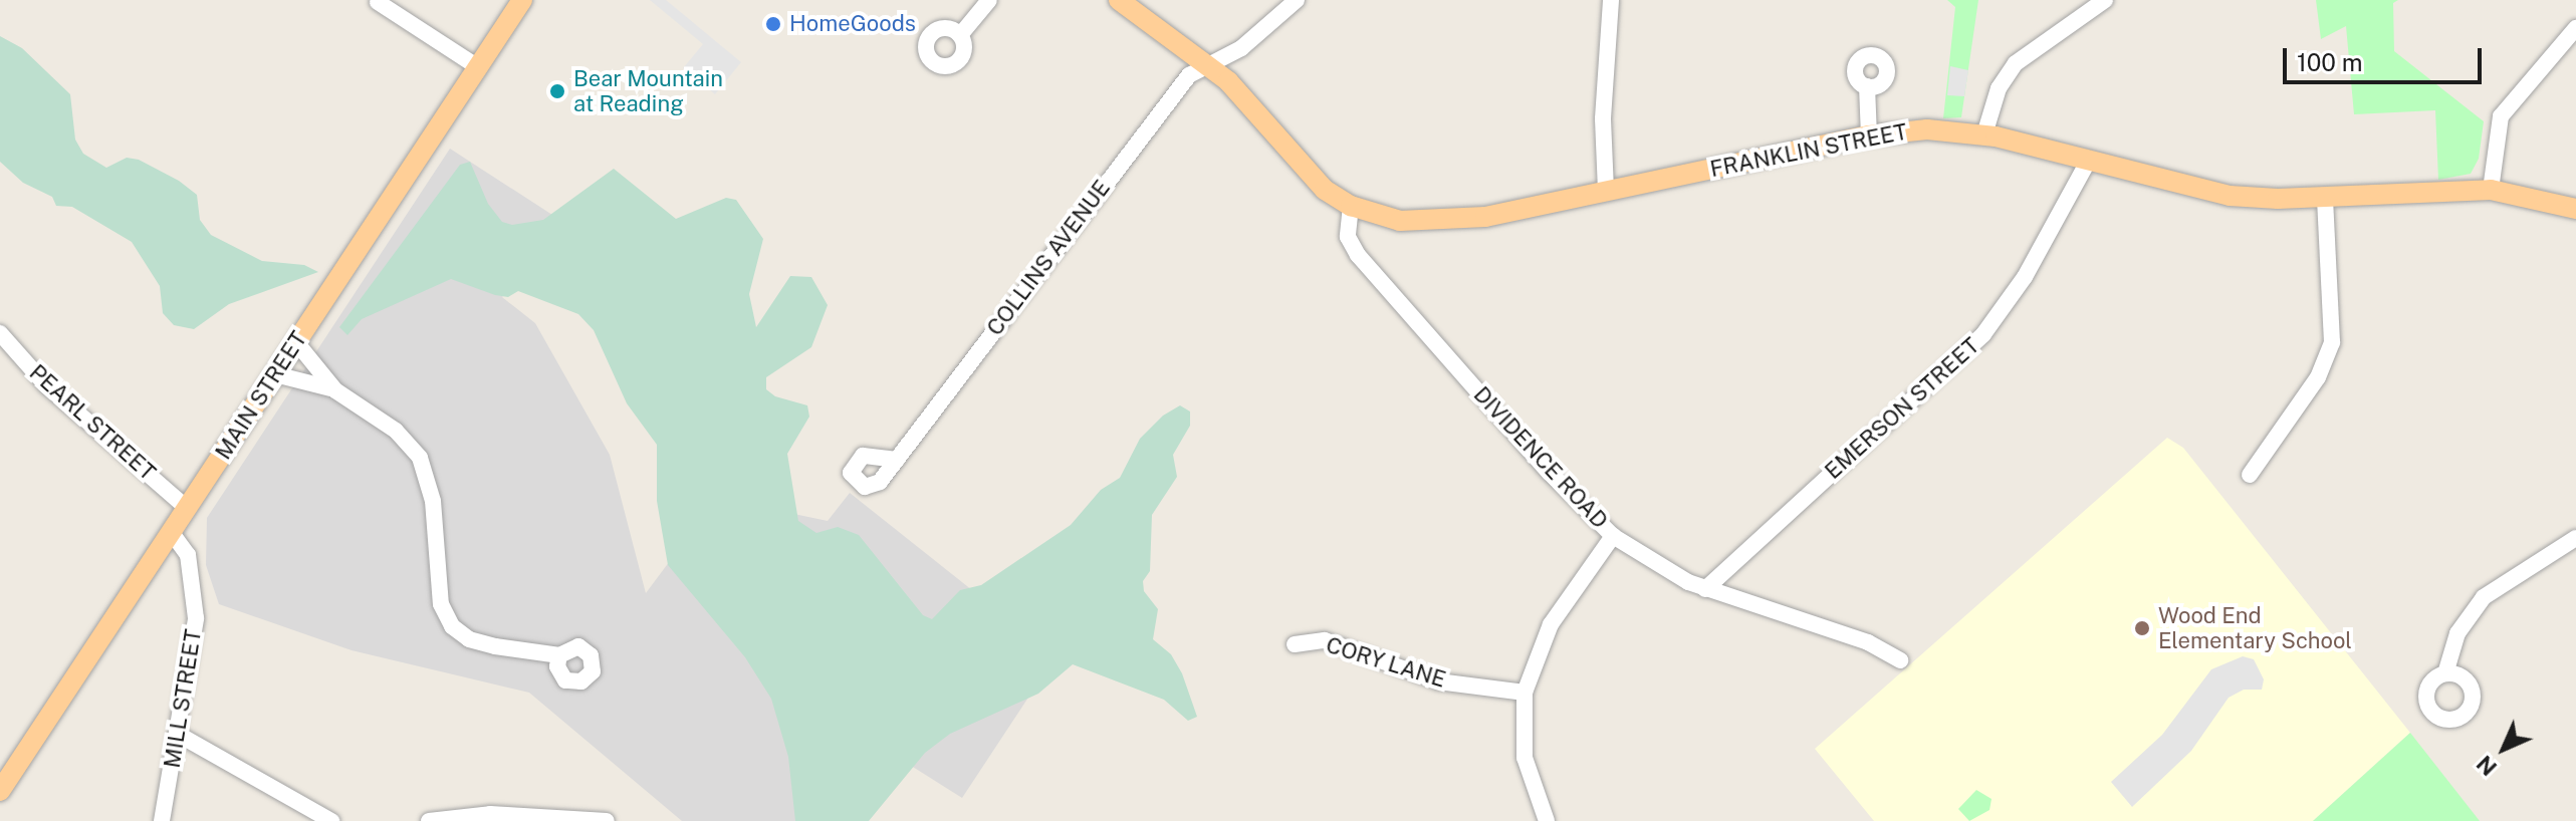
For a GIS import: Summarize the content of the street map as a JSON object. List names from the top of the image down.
{
  "streets": {
    "main road": ["FRANKLIN STREET", "MAIN STREET"],
    "street": [
      "COLLINS AVENUE",
      "EMERSON STREET",
      "PEARL STREET",
      "DIVIDENCE ROAD",
      "CORY LANE",
      "MILL STREET"
    ]
  },
  "crossings": [
    ["FRANKLIN STREET", "COLLINS AVENUE"],
    ["FRANKLIN STREET", "EMERSON STREET"],
    ["FRANKLIN STREET", "DIVIDENCE ROAD"],
    ["MAIN STREET", "PEARL STREET"],
    ["MAIN STREET", "MILL STREET"],
    ["EMERSON STREET", "DIVIDENCE ROAD"]
  ],
  "places": ["HomeGoods", "Bear Mountain at Reading", "Wood End Elementary School"],
  "scale_bar": "100 m",
  "north": "bottom left"
}
